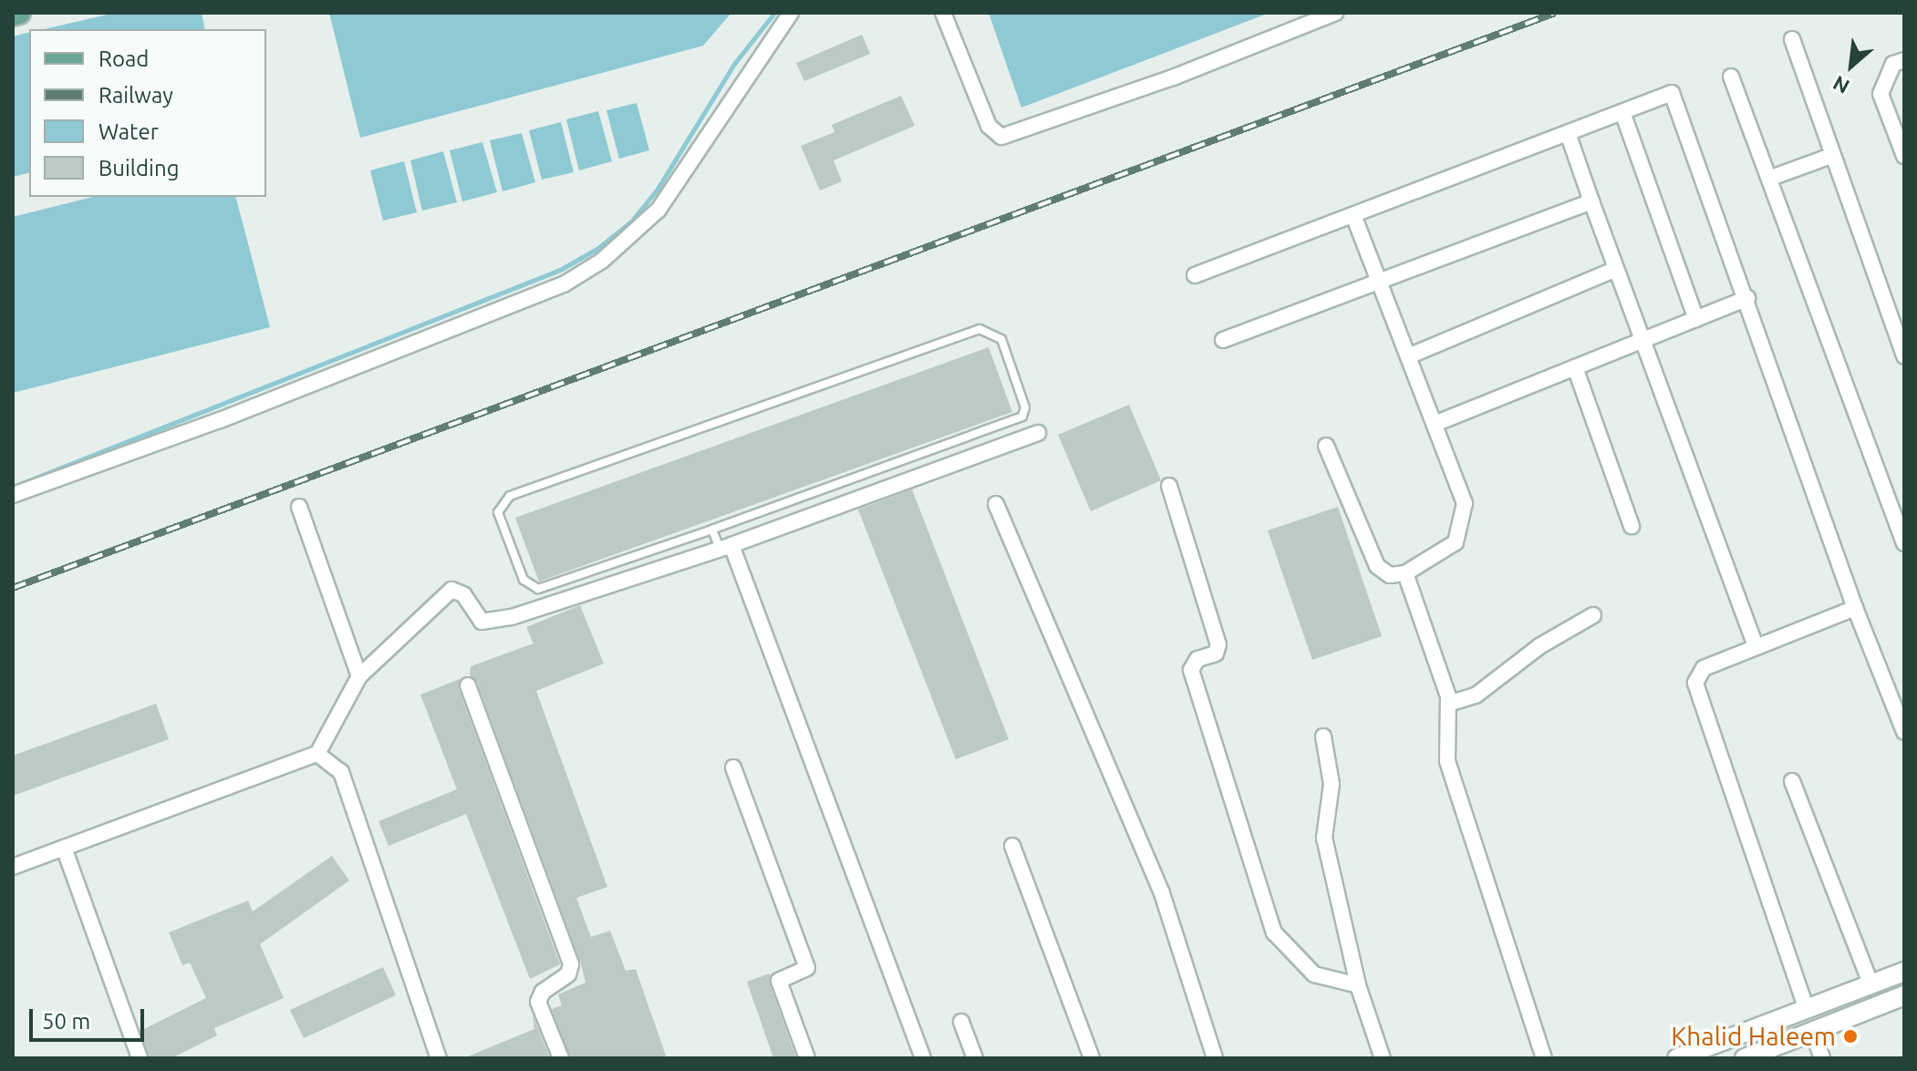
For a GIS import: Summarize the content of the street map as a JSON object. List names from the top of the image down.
{
  "places": ["Khalid Haleem"],
  "legend": [
    "Road",
    "Railway",
    "Water",
    "Building"
  ],
  "scale_bar": "50 m",
  "north": "bottom left"
}
